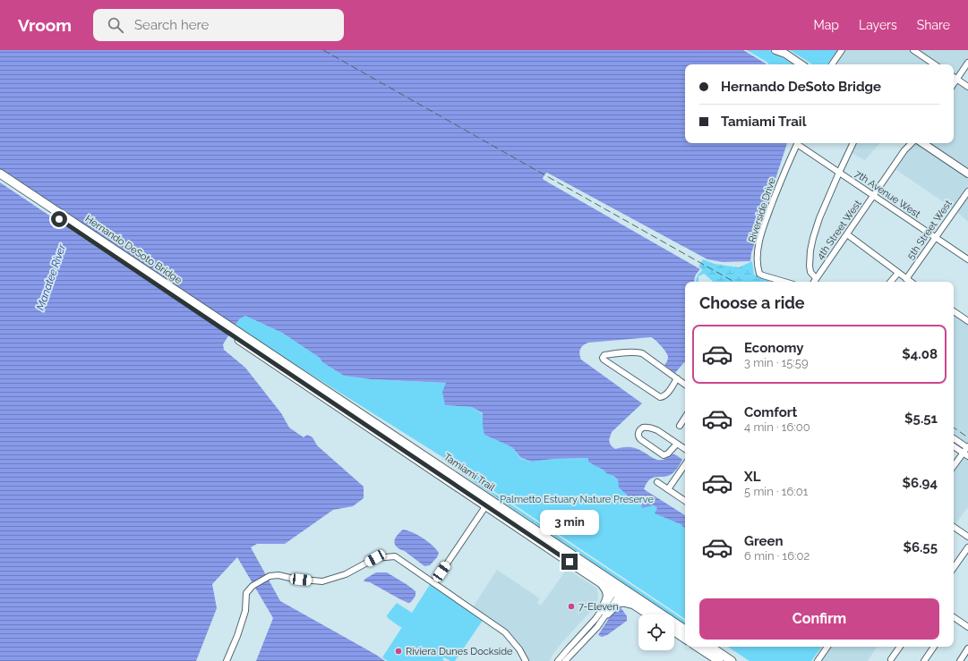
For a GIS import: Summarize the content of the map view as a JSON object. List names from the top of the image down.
{
  "streets": {
    "highway": ["Hernando DeSoto Bridge", "Tamiami Trail"],
    "street": [
      "7th Avenue West",
      "Riverside Drive",
      "4th Street West",
      "5th Street West"
    ]
  },
  "crossings": [
    ["7th Avenue West", "4th Street West"],
    ["7th Avenue West", "5th Street West"],
    ["Hernando DeSoto Bridge", "Tamiami Trail"]
  ],
  "water": ["Manatee River"],
  "parks": ["Palmetto Estuary Nature Preserve"],
  "places": ["7-Eleven", "Riviera Dunes Dockside"],
  "page": {
    "header": "Vroom",
    "search": "Search here",
    "nav": ["Map", "Layers", "Share"],
    "banner": ["Hernando DeSoto Bridge", "Tamiami Trail"],
    "heading": "Choose a ride",
    "list": [
      {
        "name": "Economy",
        "note": "3 min · 15:59",
        "value": "$4.08"
      },
      {
        "name": "Comfort",
        "note": "4 min · 16:00",
        "value": "$5.51"
      },
      {
        "name": "XL",
        "note": "5 min · 16:01",
        "value": "$6.94"
      },
      {
        "name": "Green",
        "note": "6 min · 16:02",
        "value": "$6.55"
      }
    ],
    "bubble": "3 min",
    "buttons": "Confirm"
  }
}
